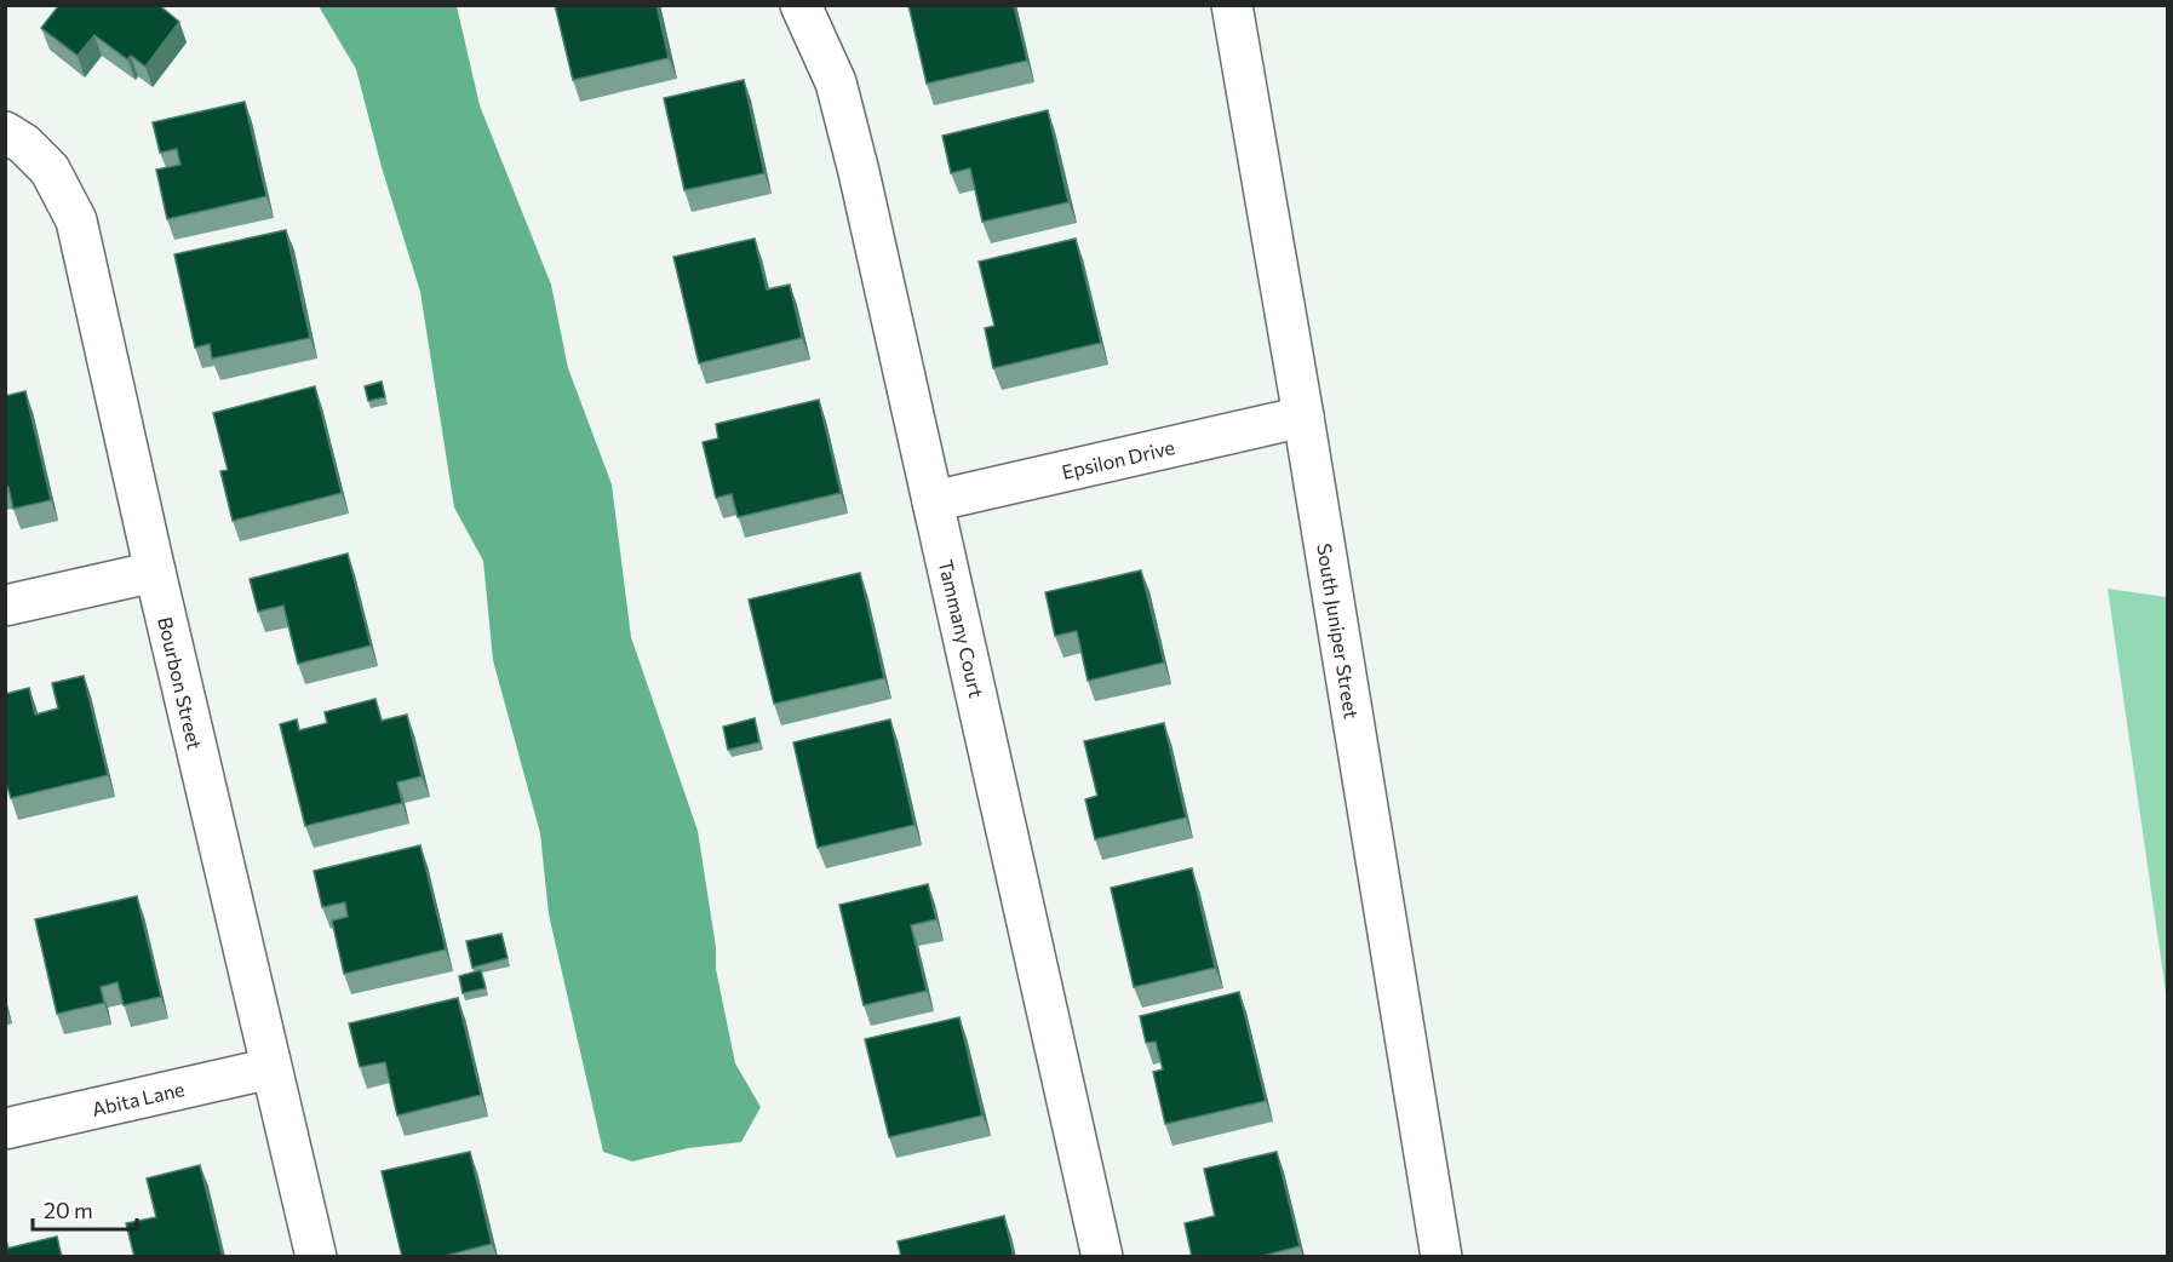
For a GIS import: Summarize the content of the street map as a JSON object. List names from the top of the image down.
{
  "streets": {
    "street": [
      "Epsilon Drive",
      "Tammany Court",
      "South Juniper Street",
      "Bourbon Street",
      "Abita Lane"
    ]
  },
  "crossings": [
    ["Epsilon Drive", "Tammany Court"],
    ["Epsilon Drive", "South Juniper Street"],
    ["Bourbon Street", "Abita Lane"]
  ],
  "scale_bar": "20 m"
}
